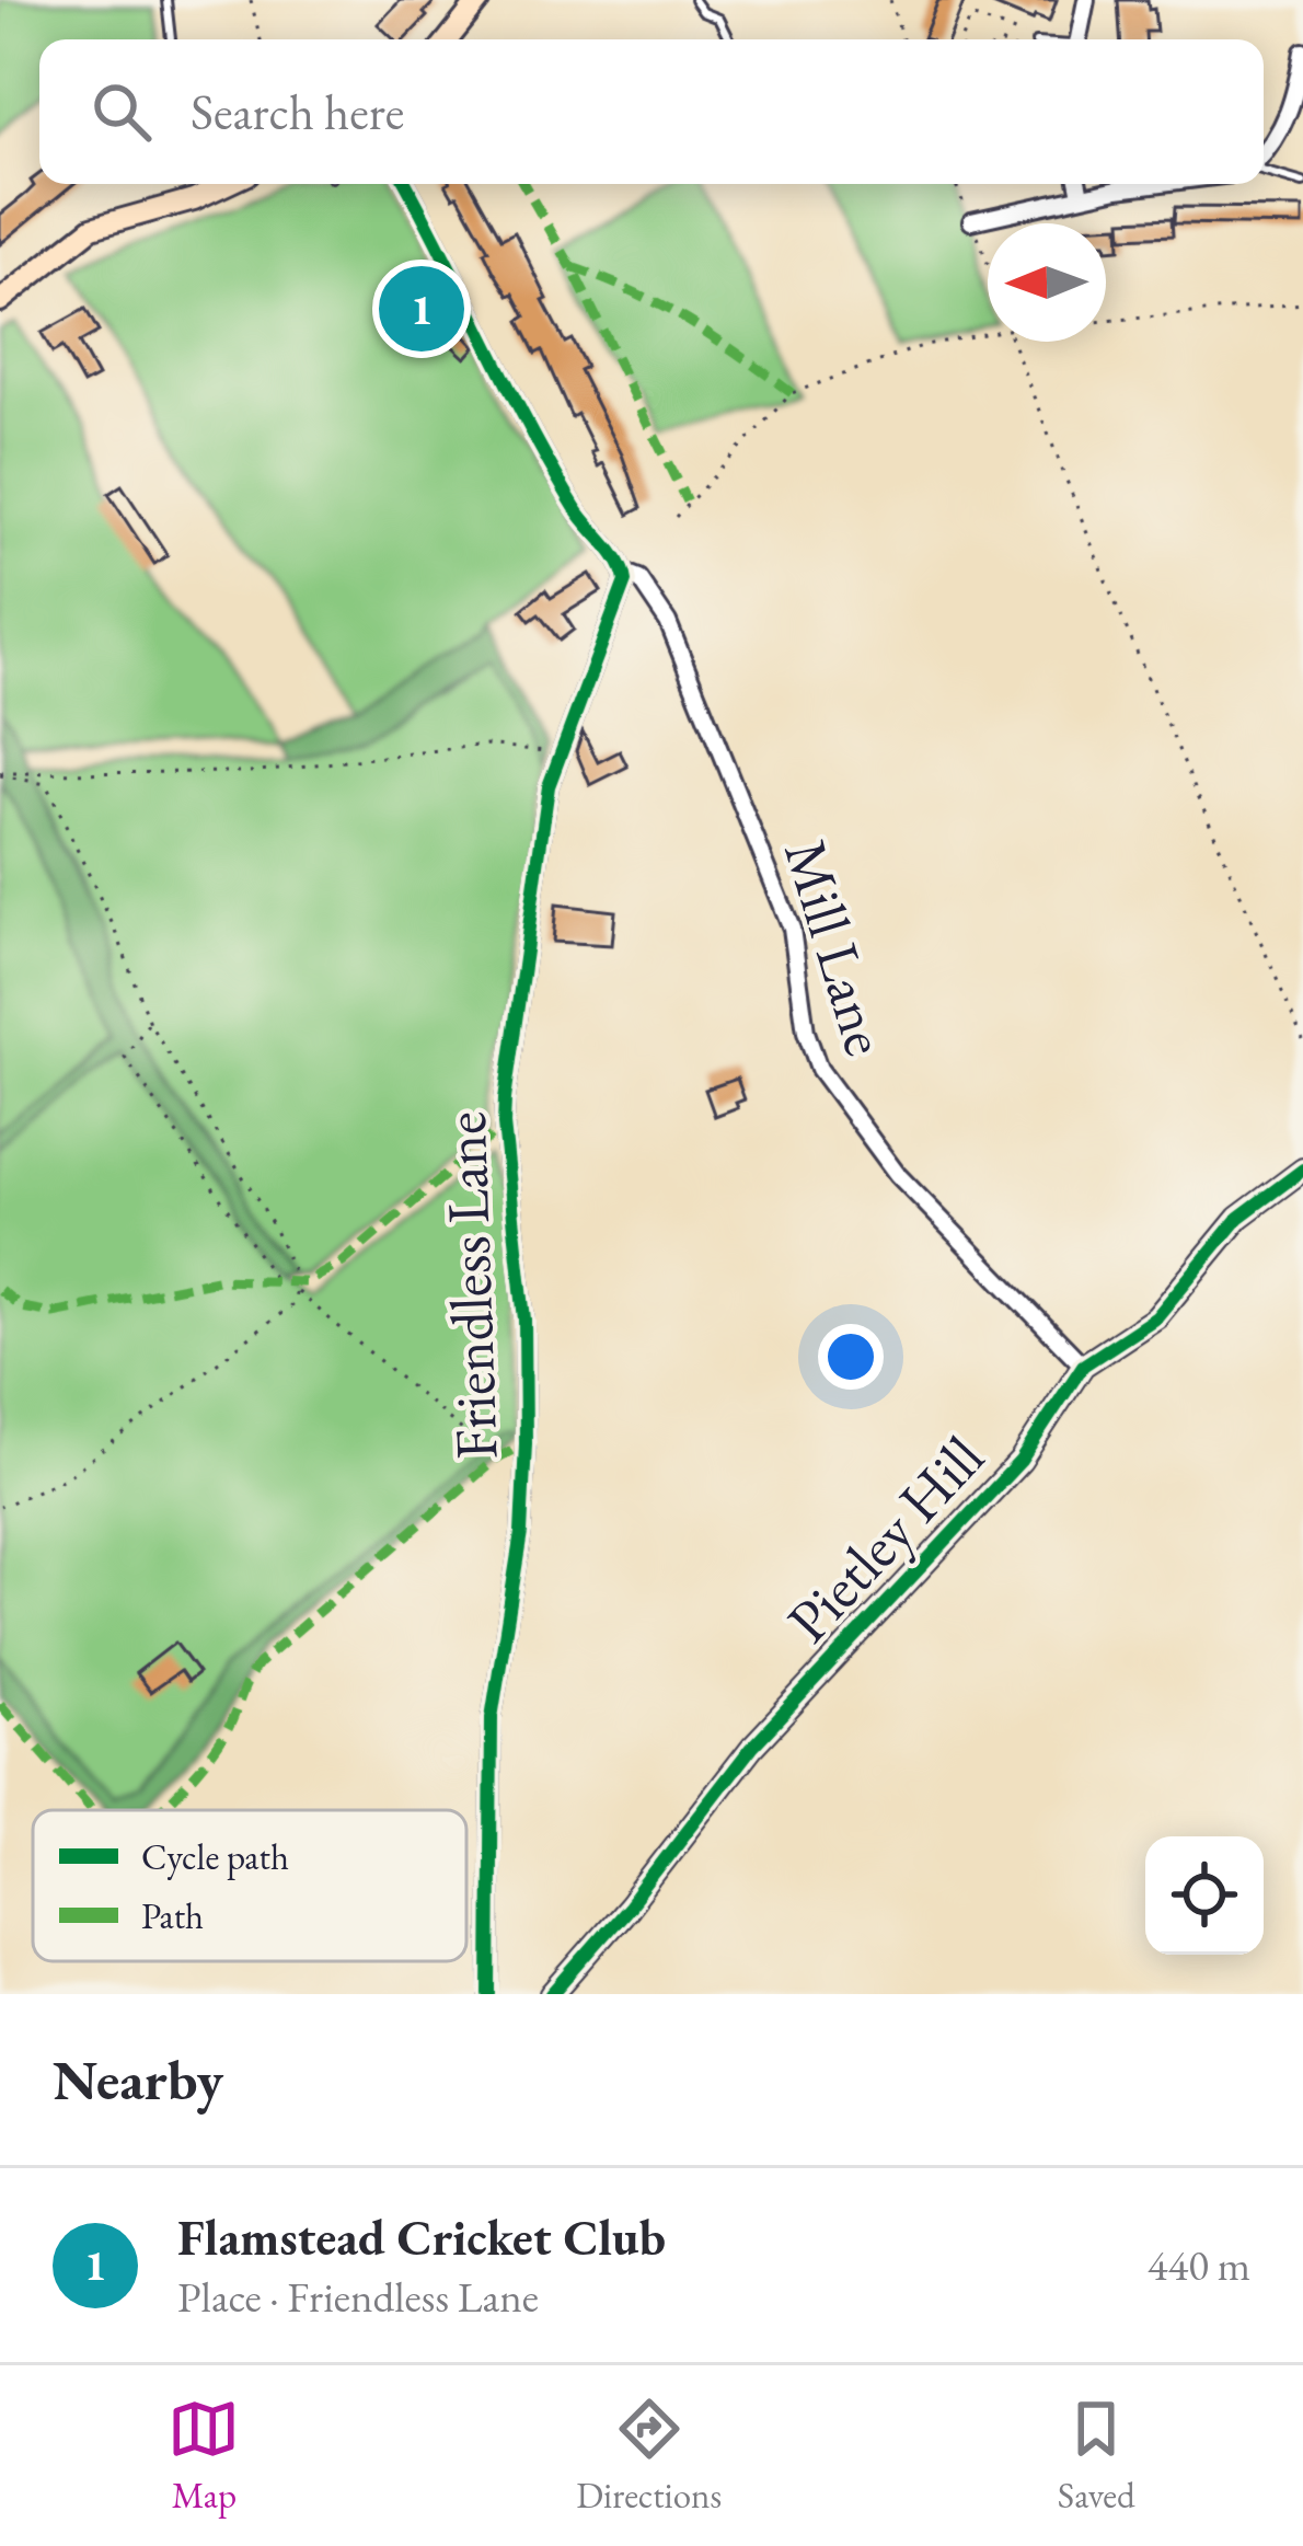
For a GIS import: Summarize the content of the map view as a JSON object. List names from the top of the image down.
{
  "streets": {
    "street": ["Mill Lane", "Friendless Lane", "Pietley Hill"]
  },
  "crossings": [
    ["Mill Lane", "Friendless Lane"],
    ["Mill Lane", "Pietley Hill"]
  ],
  "legend": ["Cycle path", "Path"],
  "north": "left",
  "page": {
    "search": "Search here",
    "pins": "1",
    "heading": "Nearby",
    "list": [
      {
        "mark": "1",
        "name": "Flamstead Cricket Club",
        "note": "Place · Friendless Lane",
        "value": "440 m"
      }
    ],
    "nav": ["Map", "Directions", "Saved"]
  }
}
